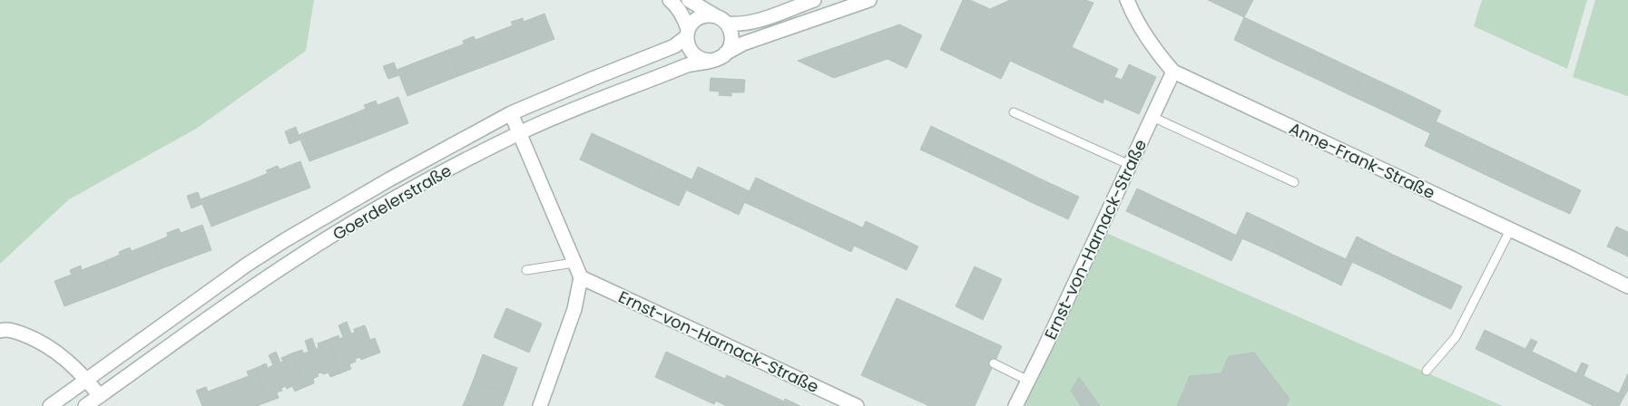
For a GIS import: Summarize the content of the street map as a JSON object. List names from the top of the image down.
{
  "streets": {
    "street": ["Anne-Frank-Straße", "Goerdelerstraße", "Ernst-von-Harnack-Straße"]
  },
  "crossings": [
    ["Anne-Frank-Straße", "Ernst-von-Harnack-Straße"]
  ]
}
